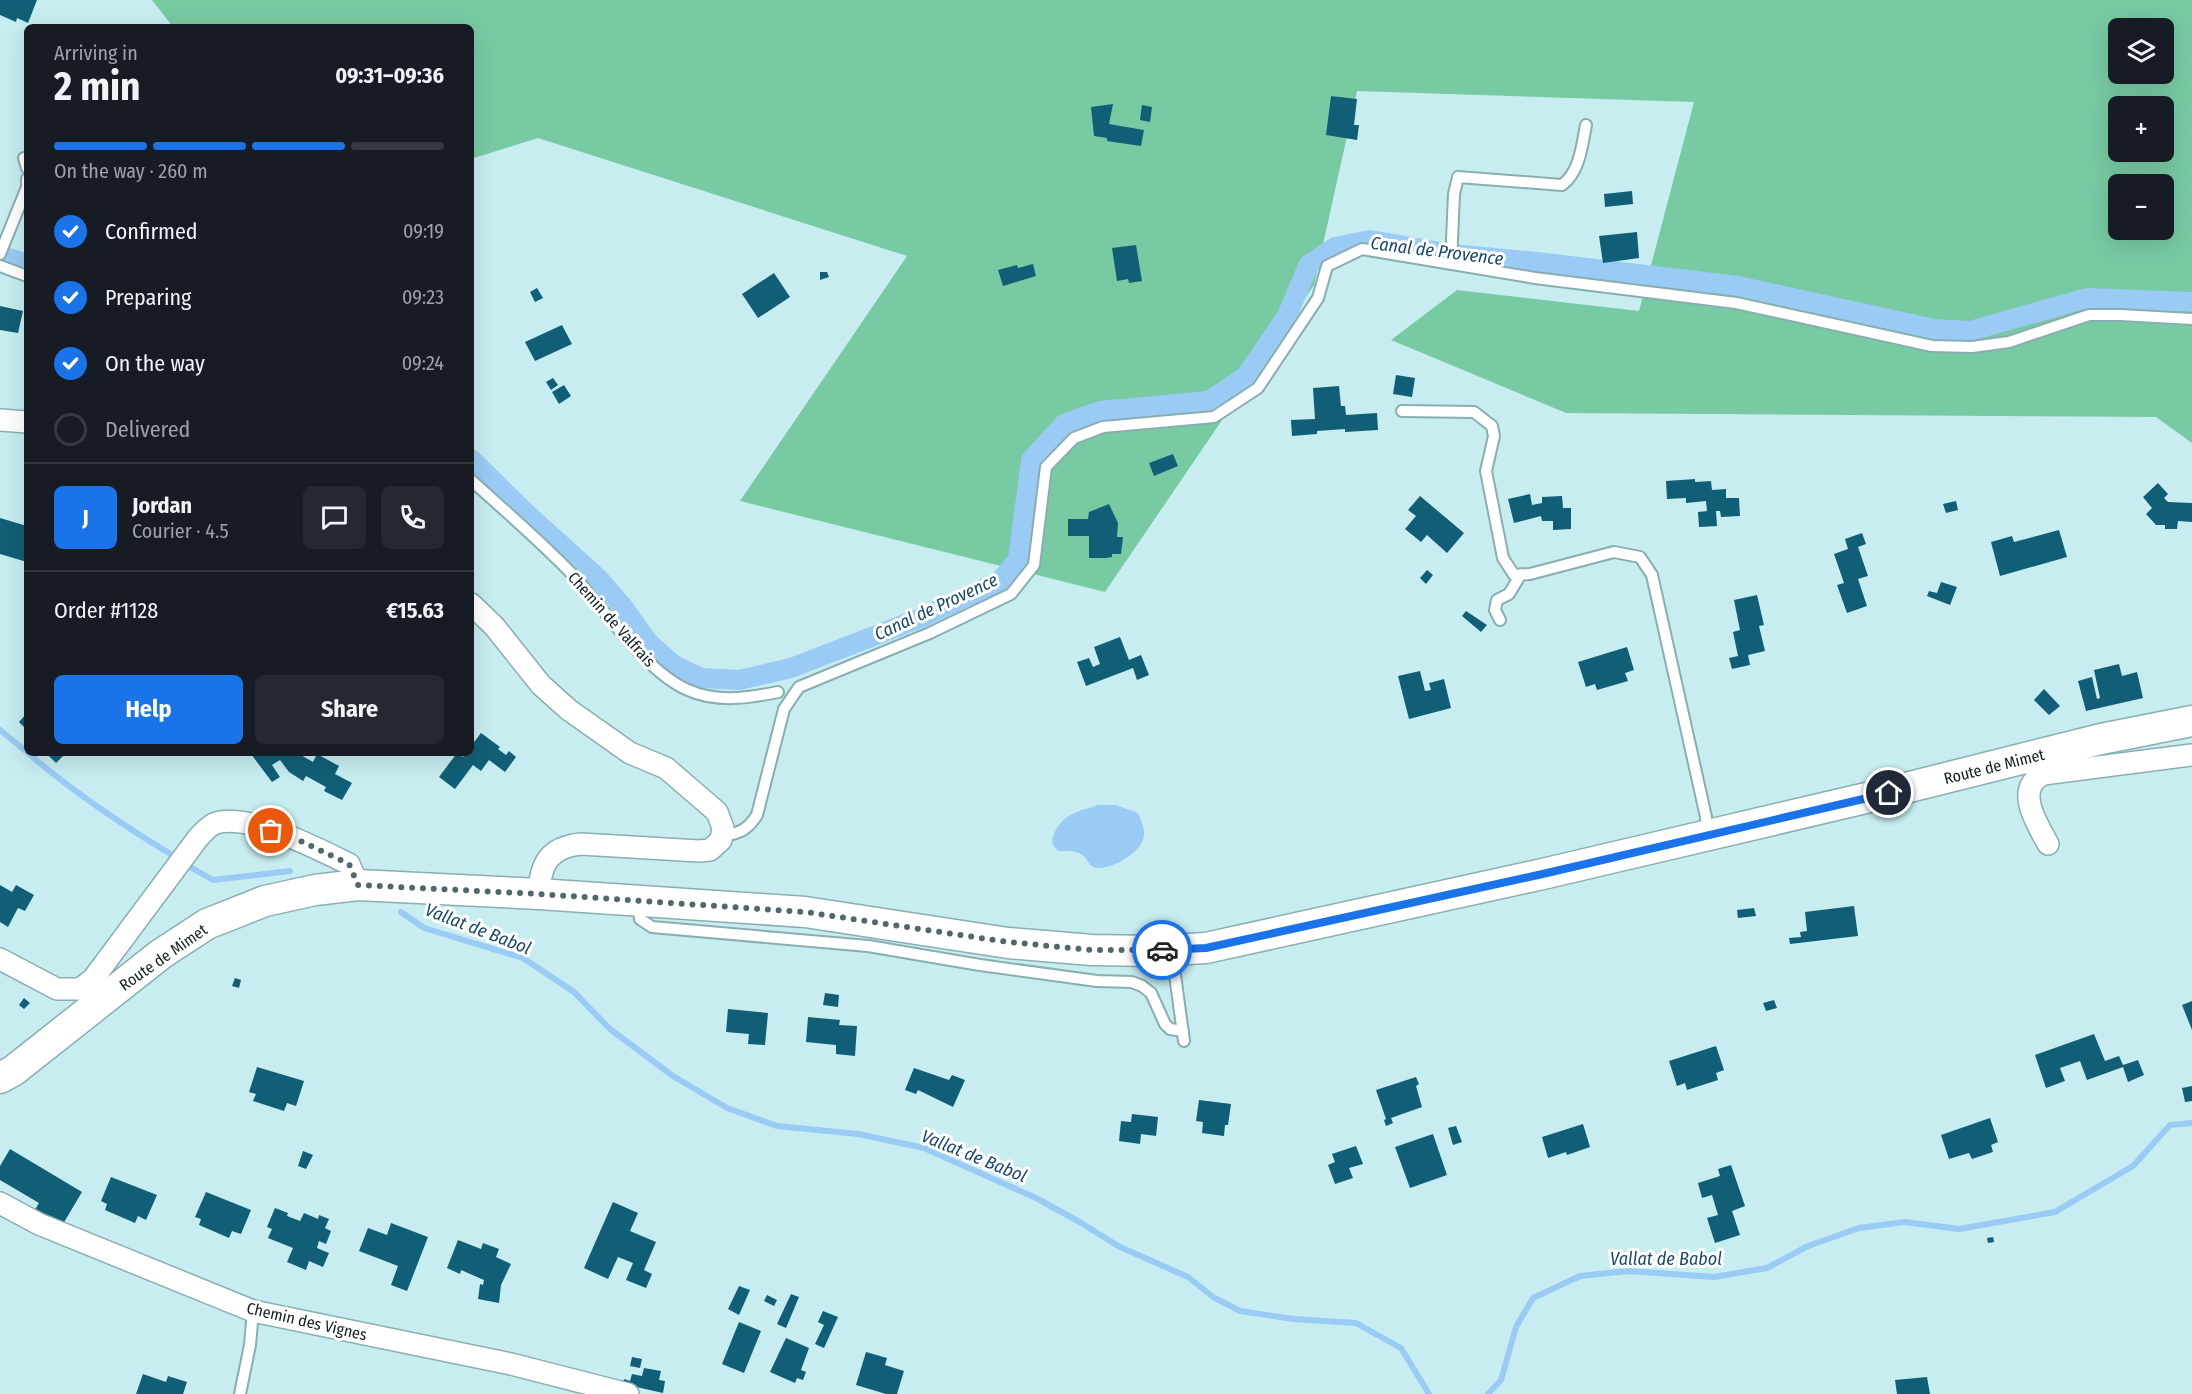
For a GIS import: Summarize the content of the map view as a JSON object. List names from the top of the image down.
{
  "streets": {
    "main road": ["Route de Mimet"],
    "street": ["Chemin des Vignes"],
    "lane": ["Chemin de Valfrais"]
  },
  "water": ["Canal de Provence", "Vallat de Babol"],
  "page": {
    "map_buttons": ["+", "−"],
    "heading": ["2 min", "Arriving in", "09:31–09:36"],
    "panel": [
      "Jordan",
      "Courier · 4.5",
      "Order #1128",
      "€15.63"
    ],
    "bar": "On the way · 260 m",
    "list": [
      ["Confirmed", "09:19"],
      ["Preparing", "09:23"],
      ["On the way", "09:24"],
      "Delivered"
    ],
    "round": "J",
    "buttons": ["Help", "Share"]
  }
}
